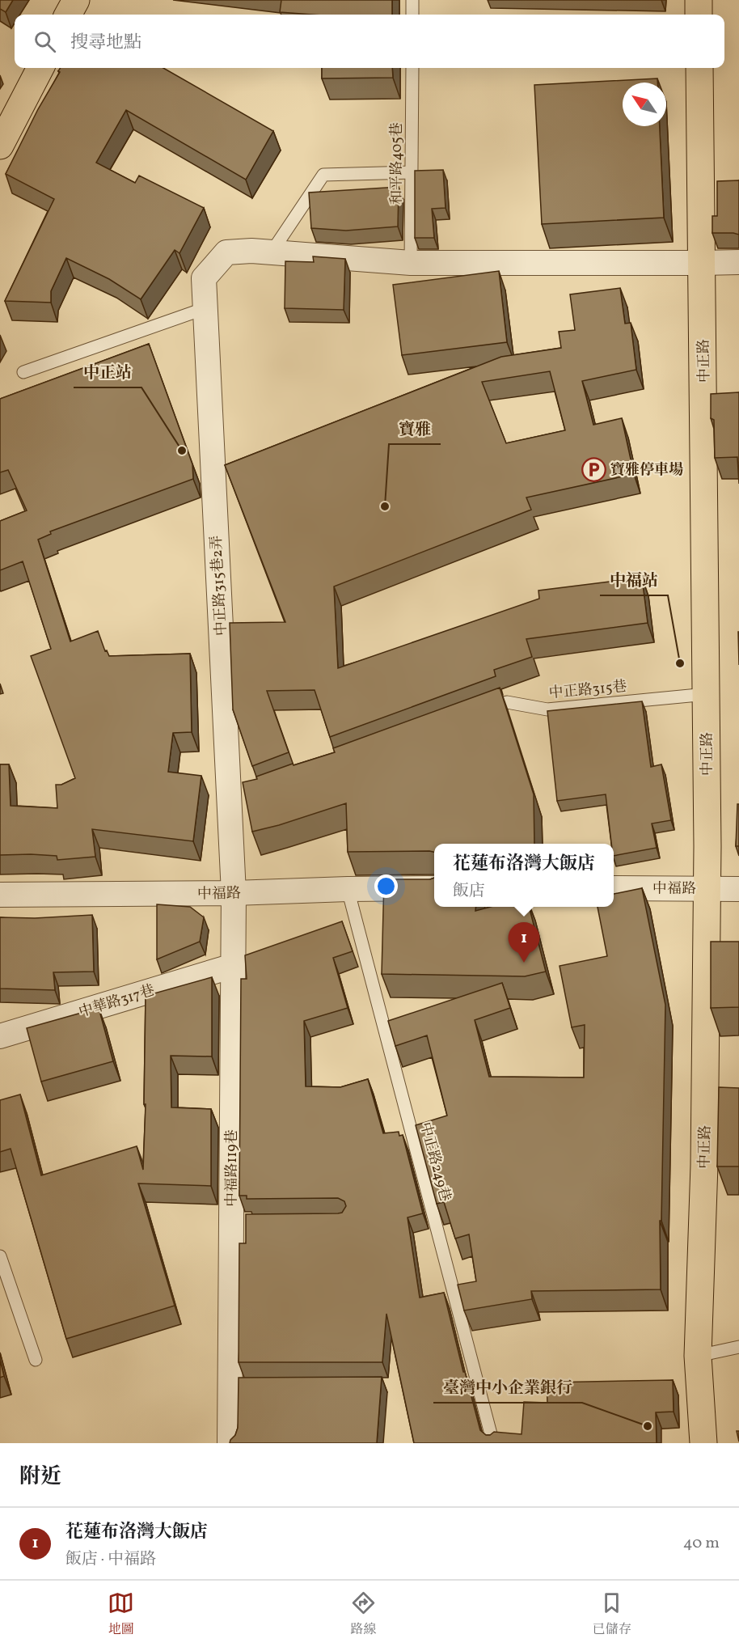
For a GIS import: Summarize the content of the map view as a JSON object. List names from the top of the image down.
{
  "streets": {
    "main road": ["中正路"],
    "street": [
      "中正路315巷2弄",
      "中福路",
      "中華路317巷",
      "中福路119巷"
    ],
    "lane": ["和平路405巷", "中正路315巷", "中正路249巷"]
  },
  "crossings": [
    ["中正路", "中正路315巷"],
    ["中正路", "中福路"],
    ["中正路315巷2弄", "中福路"],
    ["中正路315巷2弄", "中福路119巷"],
    ["中福路", "中正路249巷"],
    ["中福路", "中福路119巷"],
    ["中華路317巷", "中福路119巷"]
  ],
  "places": {
    "other": [
      "中正站",
      "寶雅",
      "中福站",
      "臺灣中小企業銀行"
    ],
    "parking": ["寶雅停車場"]
  },
  "north": "top left",
  "page": {
    "search": "搜尋地點",
    "popup": ["花蓮布洛灣大飯店", "飯店"],
    "pins": "1",
    "heading": "附近",
    "list": [
      {
        "mark": "1",
        "name": "花蓮布洛灣大飯店",
        "note": "飯店 · 中福路",
        "value": "40 m"
      }
    ],
    "nav": ["地圖", "路線", "已儲存"]
  }
}
